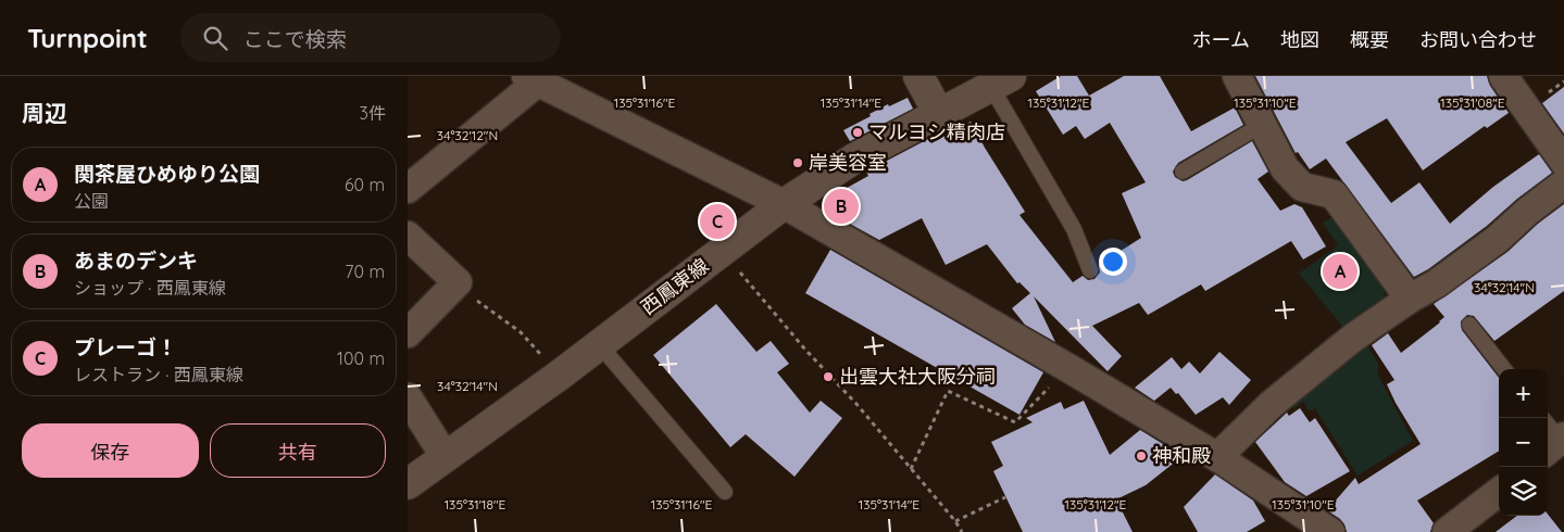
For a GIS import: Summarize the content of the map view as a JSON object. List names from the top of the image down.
{
  "streets": {
    "main road": ["西鳳東線"]
  },
  "places": [
    "マルヨシ精肉店",
    "岸美容室",
    "出雲大社大阪分祠",
    "神和殿"
  ],
  "page": {
    "header": "Turnpoint",
    "search": "ここで検索",
    "nav": [
      "ホーム",
      "地図",
      "概要",
      "お問い合わせ"
    ],
    "heading": ["周辺", "3件"],
    "list": [
      {
        "mark": "A",
        "name": "関茶屋ひめゆり公園",
        "note": "公園",
        "value": "60 m"
      },
      {
        "mark": "B",
        "name": "あまのデンキ",
        "note": "ショップ · 西鳳東線",
        "value": "70 m"
      },
      {
        "mark": "C",
        "name": "プレーゴ！",
        "note": "レストラン · 西鳳東線",
        "value": "100 m"
      }
    ],
    "pins": ["B", "C", "A"],
    "map_buttons": ["+", "−"],
    "buttons": ["保存", "共有"]
  },
  "coordinates": [
    "135°31'16\"E",
    "135°31'14\"E",
    "135°31'12\"E",
    "135°31'10\"E",
    "135°31'08\"E",
    "34°32'12\"N",
    "34°32'14\"N",
    "135°31'18\"E"
  ]
}
